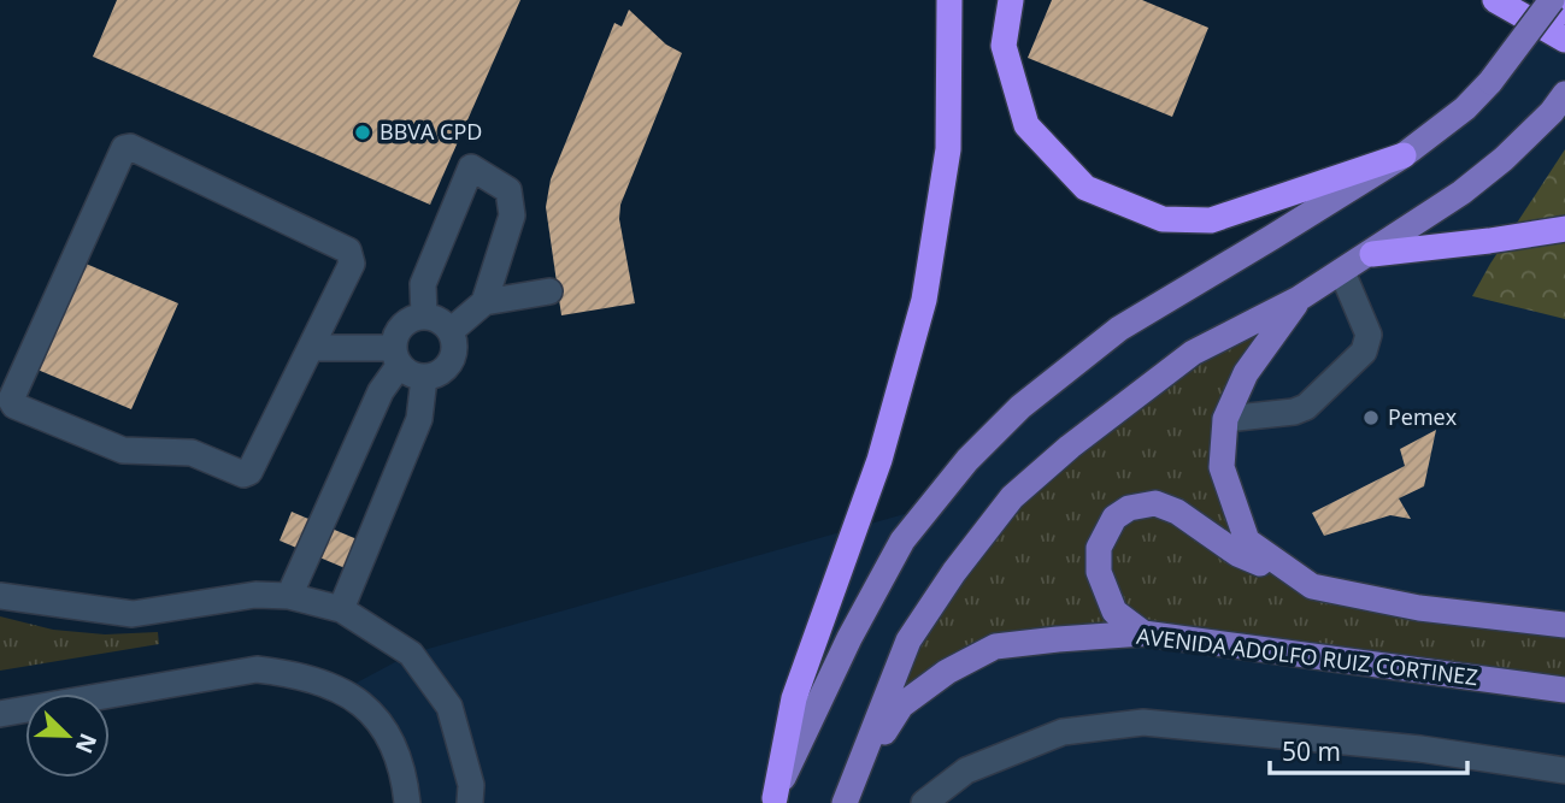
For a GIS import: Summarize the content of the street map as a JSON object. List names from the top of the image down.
{
  "streets": {
    "main road": ["AVENIDA ADOLFO RUIZ CORTINEZ"]
  },
  "places": ["BBVA CPD", "Pemex"],
  "scale_bar": "50 m",
  "north": "bottom right"
}
